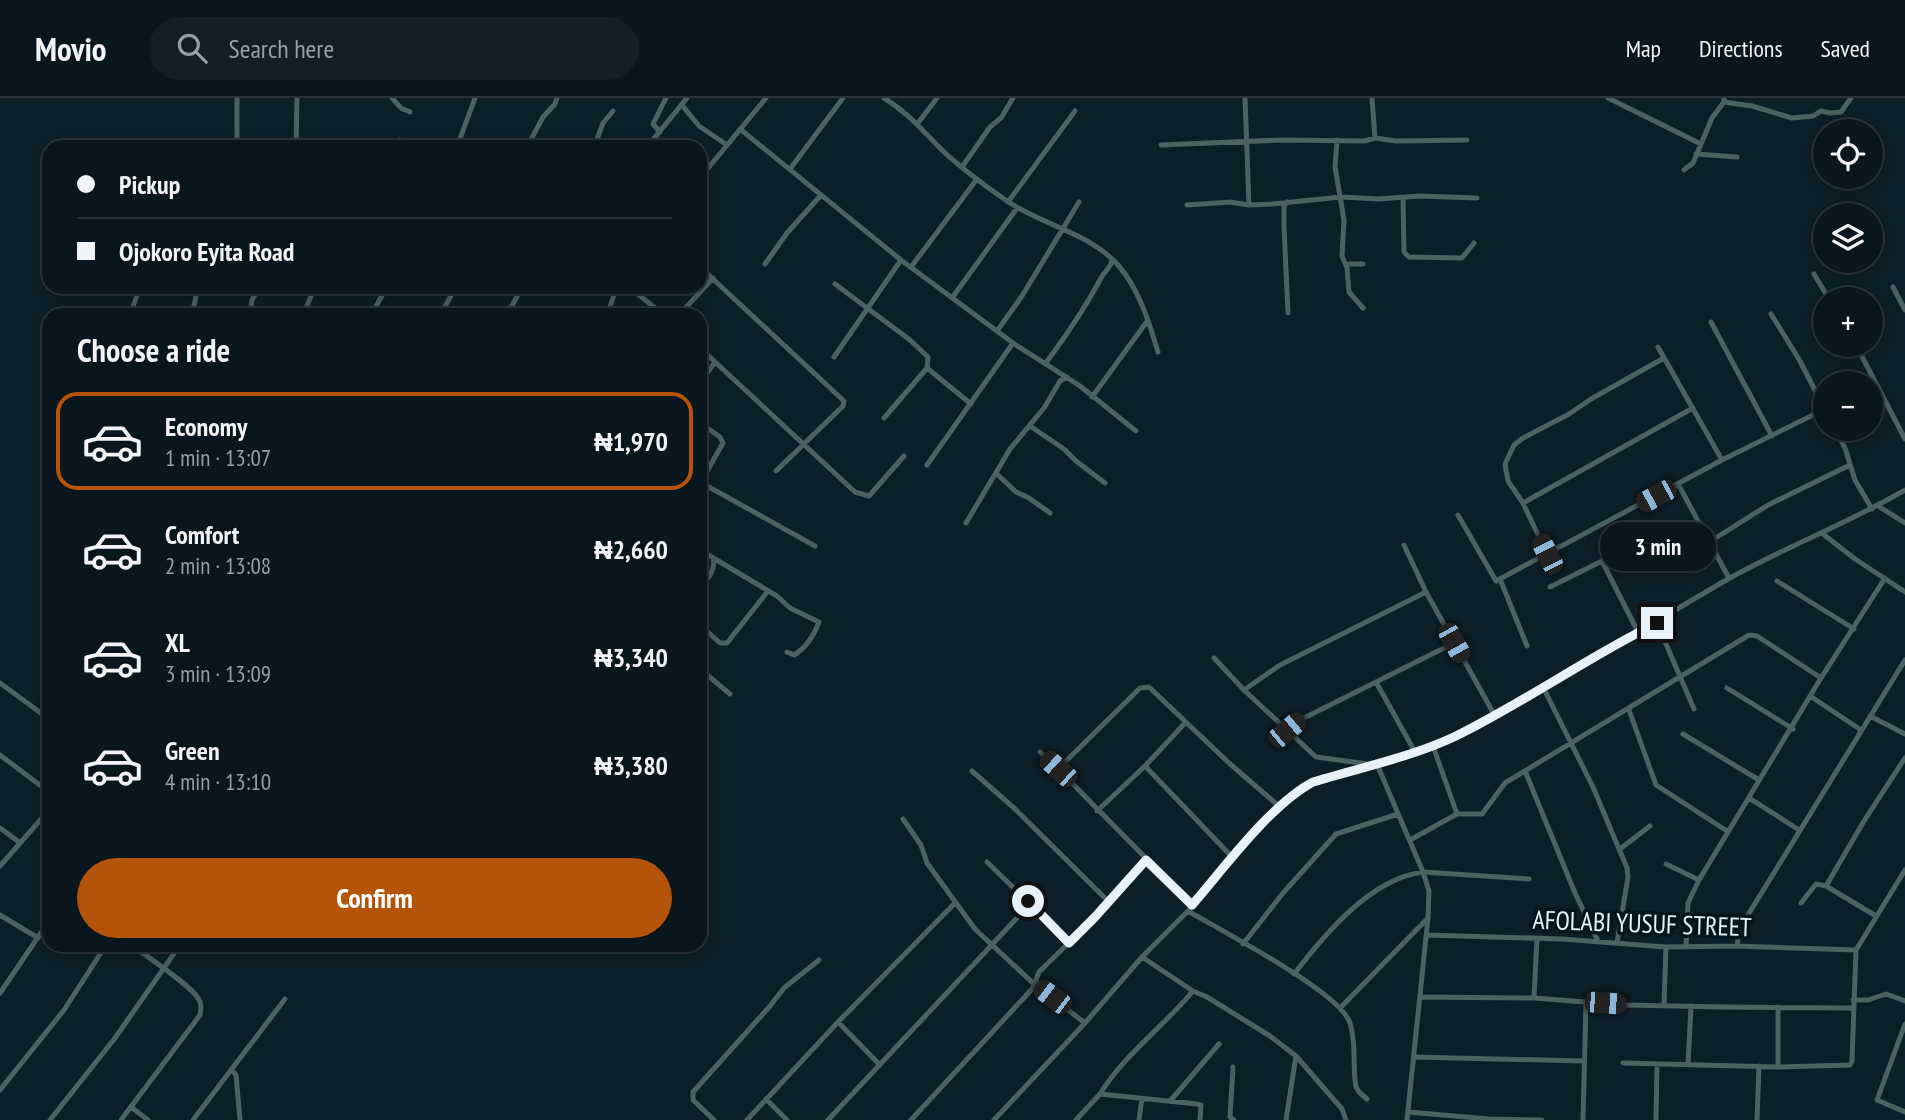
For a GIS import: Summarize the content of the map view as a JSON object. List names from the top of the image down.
{
  "streets": {
    "street": ["AFOLABI YUSUF STREET"]
  },
  "page": {
    "header": "Movio",
    "search": "Search here",
    "nav": ["Map", "Directions", "Saved"],
    "map_buttons": ["+", "−"],
    "banner": ["Pickup", "Ojokoro Eyita Road"],
    "heading": "Choose a ride",
    "list": [
      {
        "name": "Economy",
        "note": "1 min · 13:07",
        "value": "₦1,970"
      },
      {
        "name": "Comfort",
        "note": "2 min · 13:08",
        "value": "₦2,660"
      },
      {
        "name": "XL",
        "note": "3 min · 13:09",
        "value": "₦3,340"
      },
      {
        "name": "Green",
        "note": "4 min · 13:10",
        "value": "₦3,380"
      }
    ],
    "bubble": "3 min",
    "buttons": "Confirm"
  }
}
